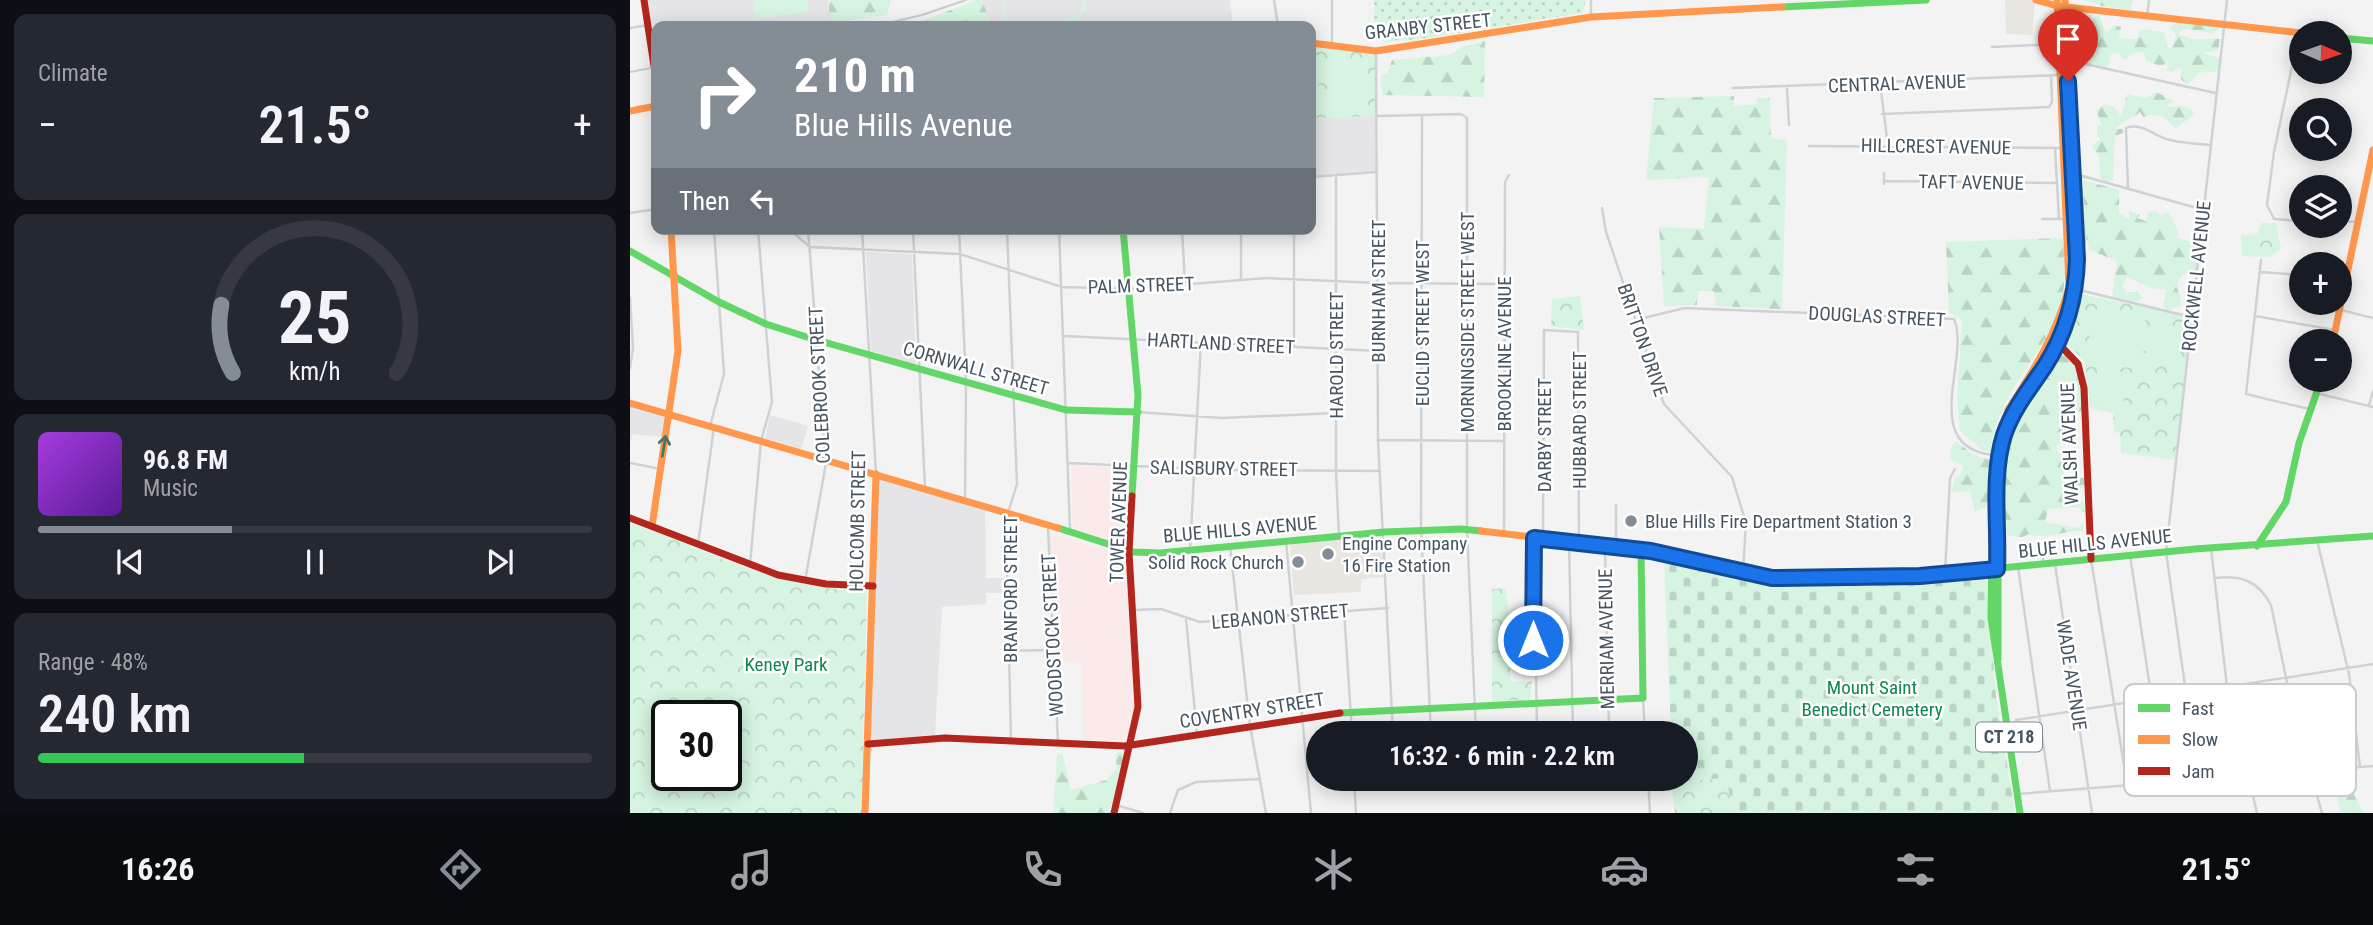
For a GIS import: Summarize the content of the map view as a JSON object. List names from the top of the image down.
{
  "streets": {
    "main road": [
      "GRANBY STREET",
      "CORNWALL STREET",
      "WALSH AVENUE",
      "HOLCOMB STREET",
      "TOWER AVENUE",
      "BLUE HILLS AVENUE",
      "COVENTRY STREET",
      "CT 218"
    ],
    "street": [
      "CENTRAL AVENUE",
      "HILLCREST AVENUE",
      "TAFT AVENUE",
      "ROCKWELL AVENUE",
      "PALM STREET",
      "BURNHAM STREET",
      "DOUGLAS STREET",
      "MORNINGSIDE STREET WEST",
      "EUCLID STREET WEST",
      "BRITTON DRIVE",
      "HARTLAND STREET",
      "BROOKLINE AVENUE",
      "HAROLD STREET",
      "COLEBROOK STREET",
      "HUBBARD STREET",
      "DARBY STREET",
      "SALISBURY STREET",
      "BRANFORD STREET",
      "LEBANON STREET",
      "WOODSTOCK STREET",
      "MERRIAM AVENUE",
      "WADE AVENUE"
    ]
  },
  "crossings": [
    ["GRANBY STREET", "BURNHAM STREET"],
    ["CENTRAL AVENUE", "CT 218"],
    ["HILLCREST AVENUE", "CT 218"],
    ["ROCKWELL AVENUE", "BLUE HILLS AVENUE"],
    ["PALM STREET", "BURNHAM STREET"],
    ["PALM STREET", "MORNINGSIDE STREET WEST"],
    ["PALM STREET", "EUCLID STREET WEST"],
    ["PALM STREET", "BROOKLINE AVENUE"],
    ["PALM STREET", "HAROLD STREET"],
    ["PALM STREET", "COLEBROOK STREET"],
    ["PALM STREET", "HOLCOMB STREET"],
    ["PALM STREET", "TOWER AVENUE"],
    ["PALM STREET", "BRANFORD STREET"],
    ["BURNHAM STREET", "HARTLAND STREET"],
    ["BURNHAM STREET", "SALISBURY STREET"],
    ["BURNHAM STREET", "BLUE HILLS AVENUE"],
    ["BURNHAM STREET", "LEBANON STREET"],
    ["BURNHAM STREET", "COVENTRY STREET"],
    ["DOUGLAS STREET", "BRITTON DRIVE"],
    ["DOUGLAS STREET", "CT 218"],
    ["MORNINGSIDE STREET WEST", "EUCLID STREET WEST"],
    ["MORNINGSIDE STREET WEST", "BLUE HILLS AVENUE"],
    ["MORNINGSIDE STREET WEST", "COVENTRY STREET"],
    ["EUCLID STREET WEST", "BLUE HILLS AVENUE"],
    ["EUCLID STREET WEST", "COVENTRY STREET"],
    ["BRITTON DRIVE", "BLUE HILLS AVENUE"],
    ["HARTLAND STREET", "HAROLD STREET"],
    ["HARTLAND STREET", "TOWER AVENUE"],
    ["BROOKLINE AVENUE", "BLUE HILLS AVENUE"],
    ["HAROLD STREET", "CORNWALL STREET"],
    ["HAROLD STREET", "SALISBURY STREET"],
    ["HAROLD STREET", "BLUE HILLS AVENUE"],
    ["CORNWALL STREET", "COLEBROOK STREET"],
    ["CORNWALL STREET", "HOLCOMB STREET"],
    ["CORNWALL STREET", "TOWER AVENUE"],
    ["CORNWALL STREET", "BRANFORD STREET"],
    ["COLEBROOK STREET", "BLUE HILLS AVENUE"],
    ["HUBBARD STREET", "DARBY STREET"],
    ["HUBBARD STREET", "BLUE HILLS AVENUE"],
    ["DARBY STREET", "BLUE HILLS AVENUE"],
    ["WALSH AVENUE", "BLUE HILLS AVENUE"],
    ["WALSH AVENUE", "CT 218"],
    ["SALISBURY STREET", "TOWER AVENUE"],
    ["HOLCOMB STREET", "BLUE HILLS AVENUE"],
    ["HOLCOMB STREET", "COVENTRY STREET"],
    ["TOWER AVENUE", "BLUE HILLS AVENUE"],
    ["TOWER AVENUE", "LEBANON STREET"],
    ["TOWER AVENUE", "COVENTRY STREET"],
    ["BLUE HILLS AVENUE", "BRANFORD STREET"],
    ["BLUE HILLS AVENUE", "WOODSTOCK STREET"],
    ["BLUE HILLS AVENUE", "MERRIAM AVENUE"],
    ["BLUE HILLS AVENUE", "WADE AVENUE"],
    ["BLUE HILLS AVENUE", "CT 218"],
    ["BRANFORD STREET", "COVENTRY STREET"],
    ["WOODSTOCK STREET", "COVENTRY STREET"],
    ["MERRIAM AVENUE", "COVENTRY STREET"]
  ],
  "parks": ["Keney Park", "Mount Saint Benedict Cemetery"],
  "places": ["Blue Hills Fire Department Station 3", "Engine Company 16 Fire Station", "Solid Rock Church"],
  "legend": ["Fast", "Slow", "Jam"],
  "north": "right",
  "page": {
    "tile": [
      "Climate",
      ["Range · 48%", "240 km"]
    ],
    "map_buttons": ["+", "−"],
    "turn": ["210 m", "Blue Hills Avenue"],
    "heat": ["−", "21.5°", "+"],
    "then": "Then",
    "song": ["96.8 FM", "Music"],
    "limit": "30",
    "trip": "16:32 · 6 min · 2.2 km",
    "tabs": ["16:26", "21.5°"],
    "gauge": ["25", "km/h"]
  }
}
